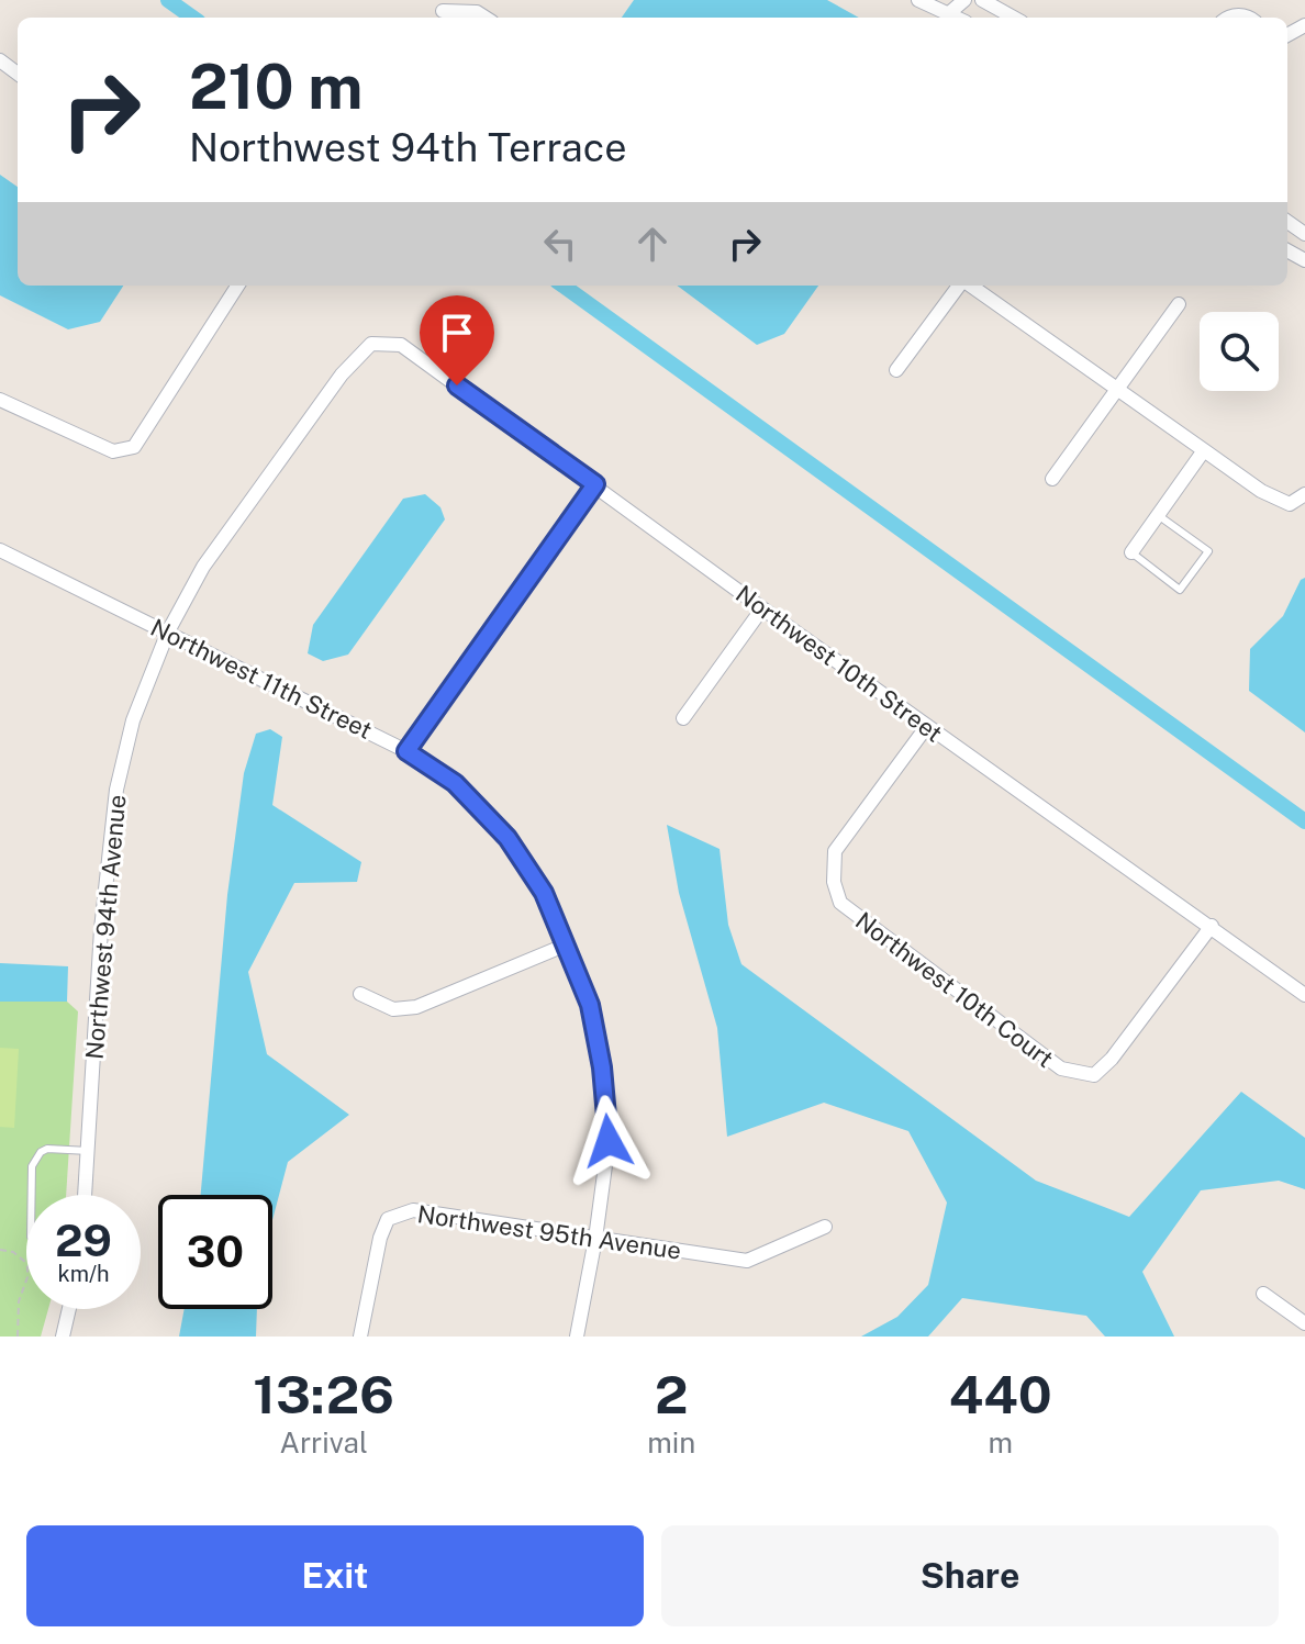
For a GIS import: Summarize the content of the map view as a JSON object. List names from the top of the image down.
{
  "streets": {
    "street": [
      "Northwest 10th Street",
      "Northwest 11th Street",
      "Northwest 94th Avenue",
      "Northwest 10th Court",
      "Northwest 95th Avenue"
    ]
  },
  "crossings": [
    ["Northwest 10th Street", "Northwest 94th Avenue"],
    ["Northwest 10th Street", "Northwest 10th Court"],
    ["Northwest 11th Street", "Northwest 94th Avenue"],
    ["Northwest 11th Street", "Northwest 95th Avenue"]
  ],
  "page": {
    "turn": ["210 m", "Northwest 94th Terrace"],
    "speed": "29 km/h",
    "limit": "30",
    "eta": [
      "13:26",
      "Arrival",
      "2",
      "min",
      "440",
      "m"
    ],
    "buttons": ["Exit", "Share"]
  }
}
